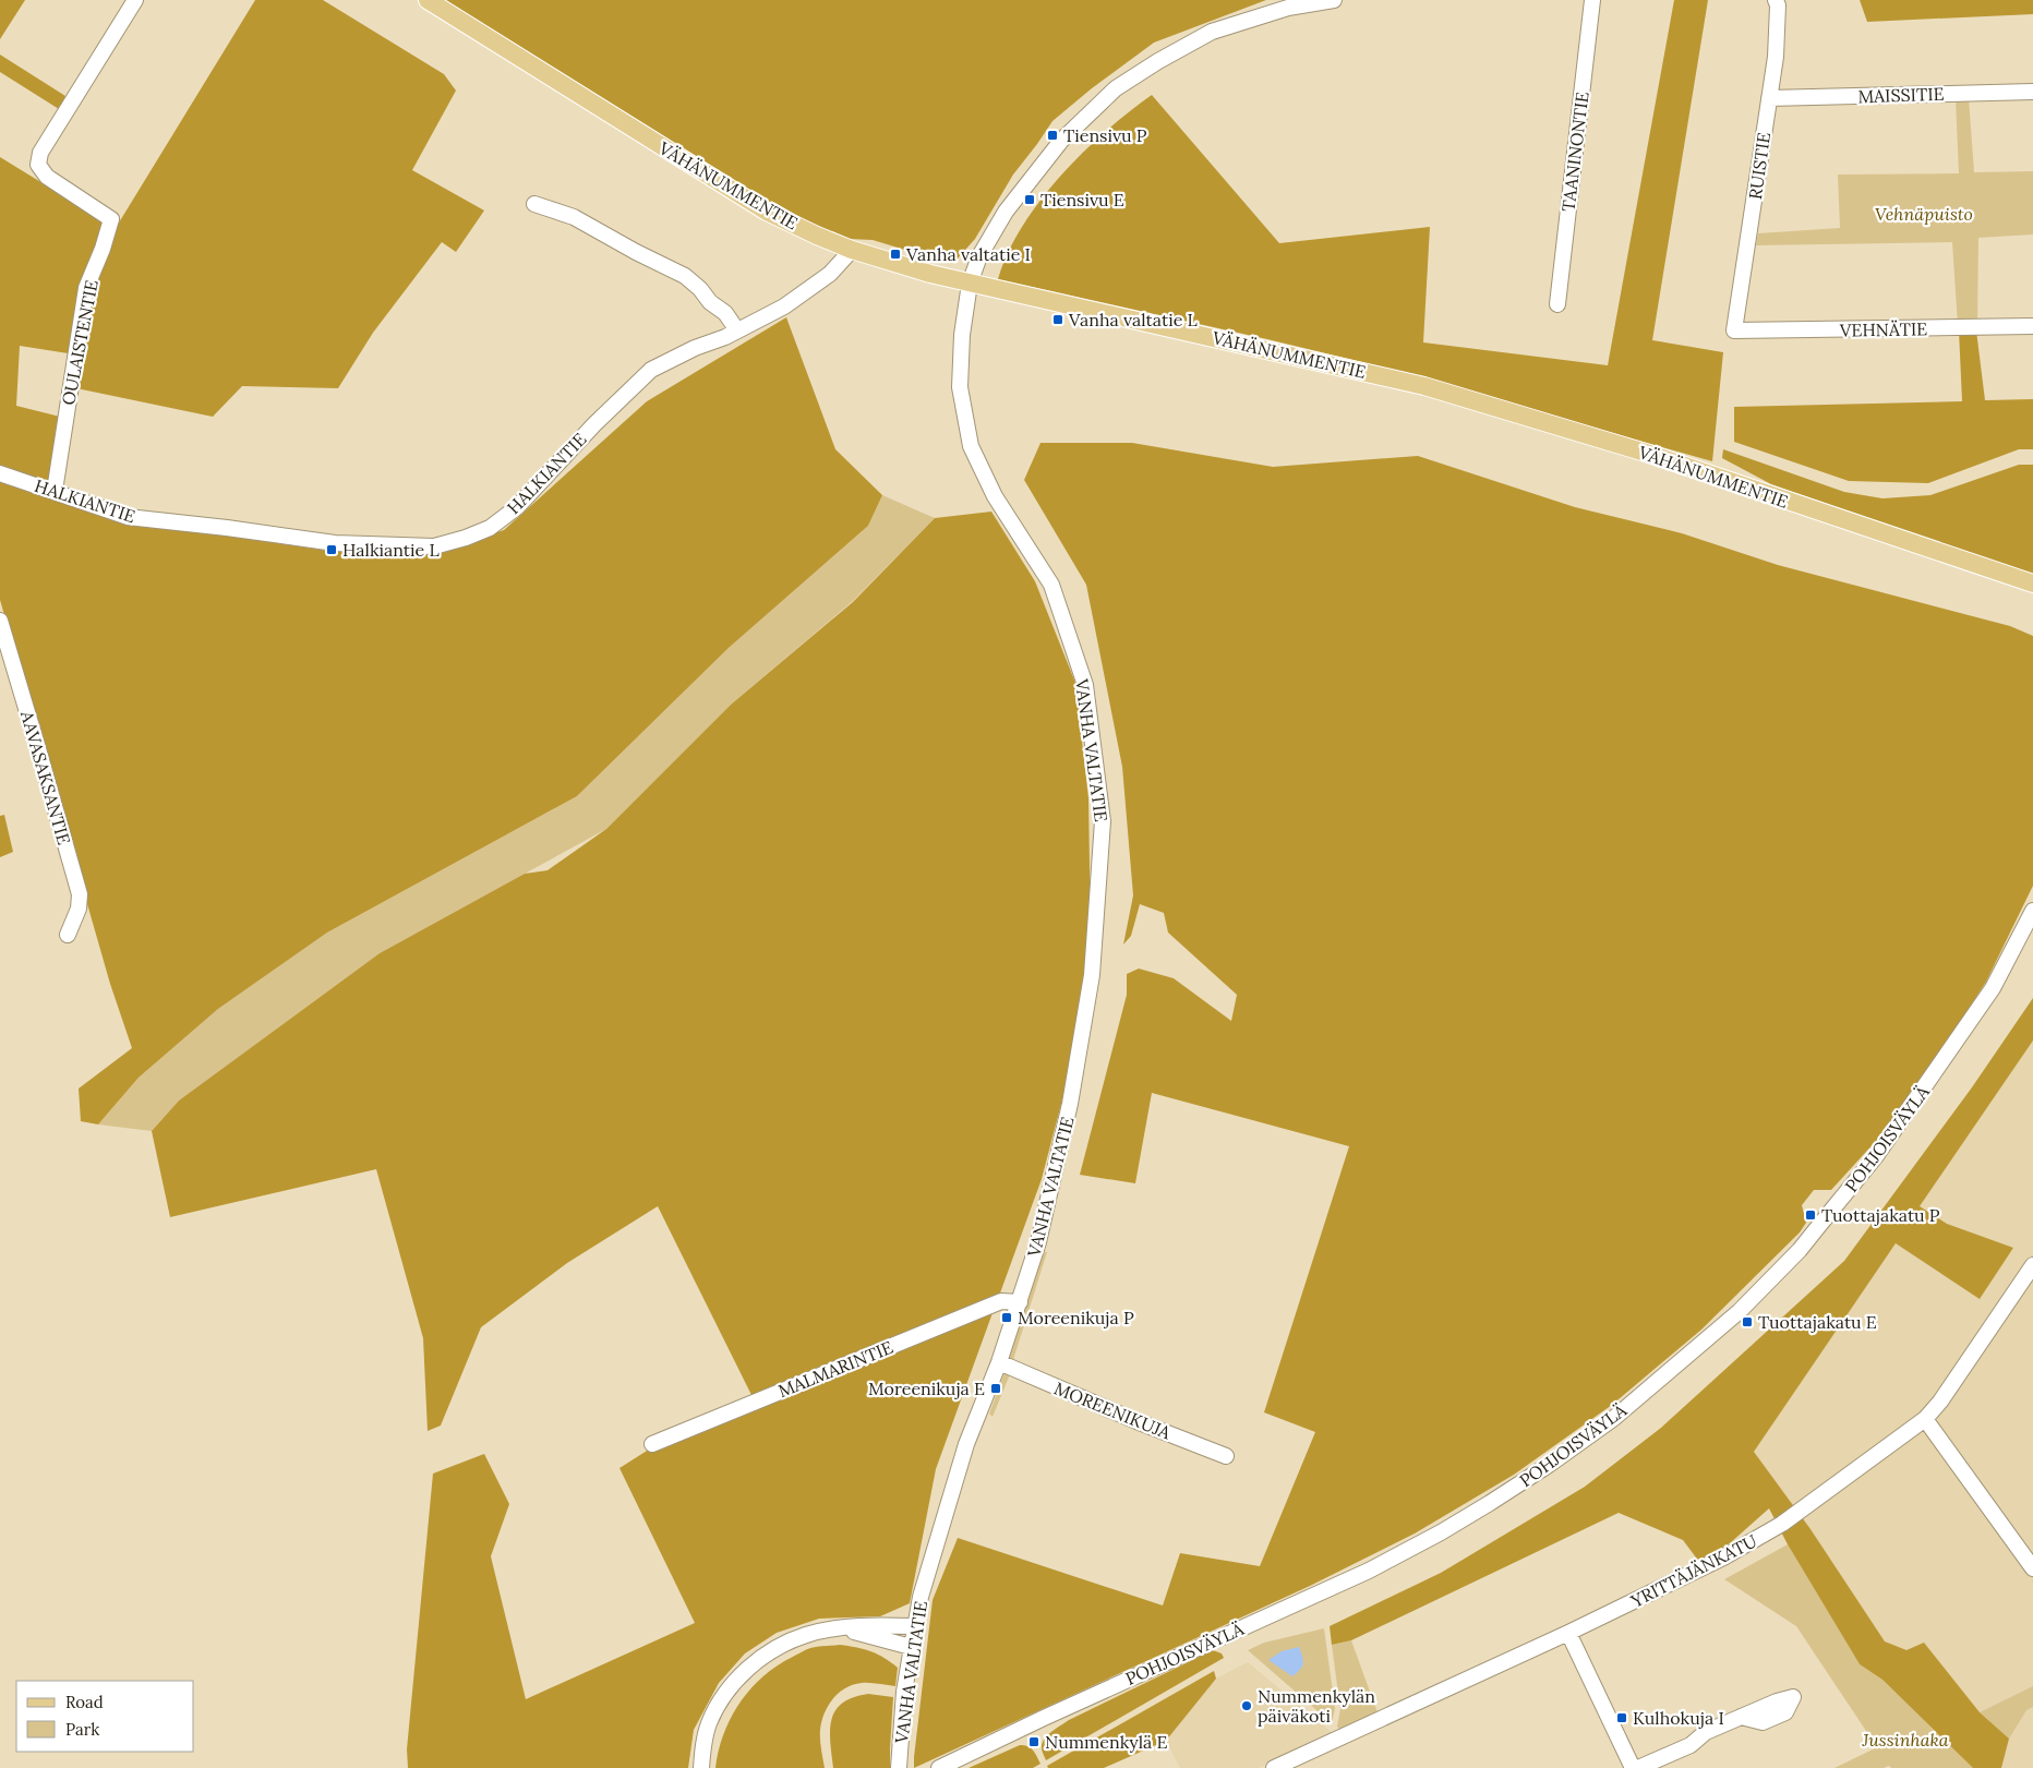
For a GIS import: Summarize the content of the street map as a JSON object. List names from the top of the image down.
{
  "streets": {
    "main road": ["VÄHÄNUMMENTIE"],
    "street": [
      "MAISSITIE",
      "TAANINONTIE",
      "RUISTIE",
      "VEHNÄTIE",
      "OULAISTENTIE",
      "HALKIANTIE",
      "VANHA VALTATIE",
      "AAVASAKSANTIE",
      "POHJOISVÄYLÄ",
      "MALMARINTIE",
      "MOREENIKUJA",
      "YRITTÄJÄNKATU"
    ]
  },
  "crossings": [
    ["MAISSITIE", "RUISTIE"],
    ["RUISTIE", "VEHNÄTIE"],
    ["VÄHÄNUMMENTIE", "HALKIANTIE"],
    ["VÄHÄNUMMENTIE", "VANHA VALTATIE"],
    ["OULAISTENTIE", "HALKIANTIE"],
    ["VANHA VALTATIE", "MALMARINTIE"],
    ["VANHA VALTATIE", "MOREENIKUJA"]
  ],
  "parks": ["Vehnäpuisto", "Jussinhaka"],
  "places": {
    "transit": [
      "Tiensivu P",
      "Tiensivu E",
      "Vanha valtatie I",
      "Vanha valtatie L",
      "Halkiantie L",
      "Tuottajakatu P",
      "Moreenikuja P",
      "Tuottajakatu E",
      "Moreenikuja E",
      "Kulhokuja I",
      "Nummenkylä E"
    ],
    "other": ["Nummenkylän päiväkoti"]
  },
  "legend": ["Road", "Park"]
}
